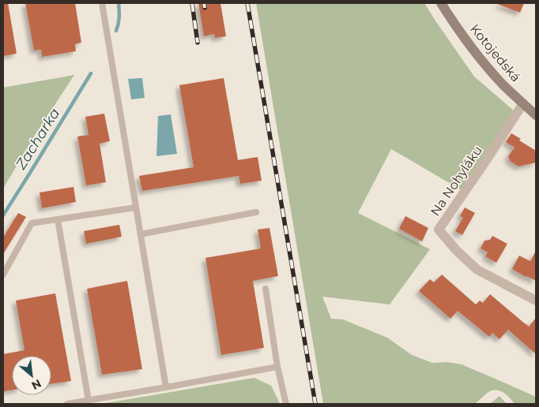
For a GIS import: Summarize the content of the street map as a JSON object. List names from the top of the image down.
{
  "streets": {
    "main road": ["Kotojedská"],
    "street": ["Na Nohyláku"]
  },
  "crossings": [
    ["Kotojedská", "Na Nohyláku"]
  ],
  "water": ["Zacharka"],
  "north": "bottom right"
}
